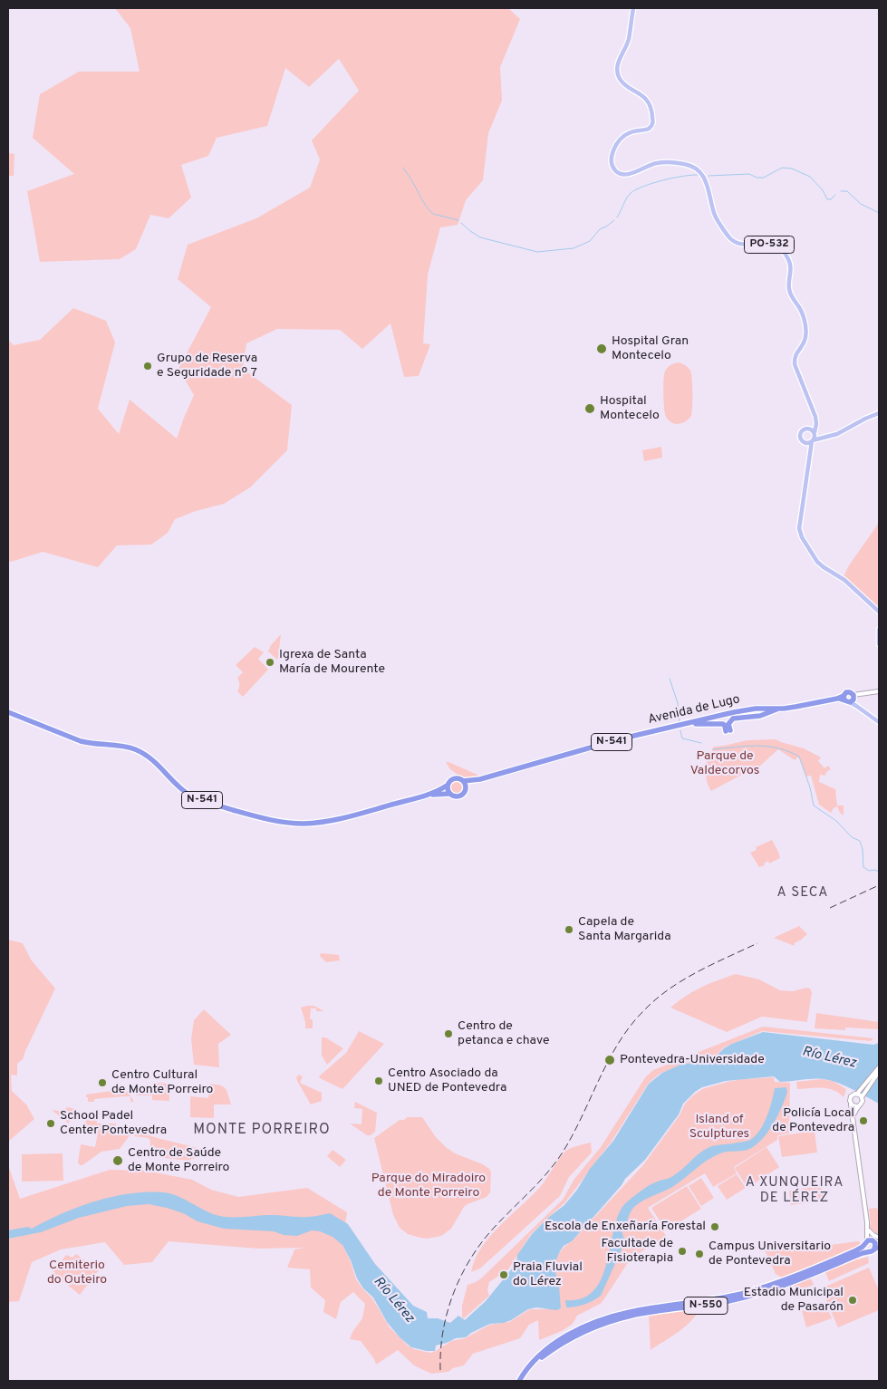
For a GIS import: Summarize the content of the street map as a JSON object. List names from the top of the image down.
{
  "streets": {
    "highway": ["Avenida de Lugo", "N-541", "N-550"],
    "main road": ["PO-532"]
  },
  "crossings": [
    ["Avenida de Lugo", "N-541"]
  ],
  "districts": ["A SECA", "MONTE PORREIRO", "A XUNQUEIRA DE LÉREZ"],
  "water": ["Río Lérez"],
  "parks": [
    "Parque de Valdecorvos",
    "Island of Sculptures",
    "Parque do Miradoiro de Monte Porreiro",
    "Cemiterio do Outeiro"
  ],
  "places": [
    "Hospital Gran Montecelo",
    "Grupo de Reserva e Seguridade nº 7",
    "Hospital Montecelo",
    "Igrexa de Santa María de Mourente",
    "Capela de Santa Margarida",
    "Centro de petanca e chave",
    "Pontevedra-Universidade",
    "Centro Asociado da UNED de Pontevedra",
    "Centro Cultural de Monte Porreiro",
    "Policía Local de Pontevedra",
    "School Padel Center Pontevedra",
    "Centro de Saúde de Monte Porreiro",
    "Escola de Enxeñaría Forestal",
    "Facultade de Fisioterapia",
    "Campus Universitario de Pontevedra",
    "Praia Fluvial do Lérez",
    "Estadio Municipal de Pasarón"
  ]
}
